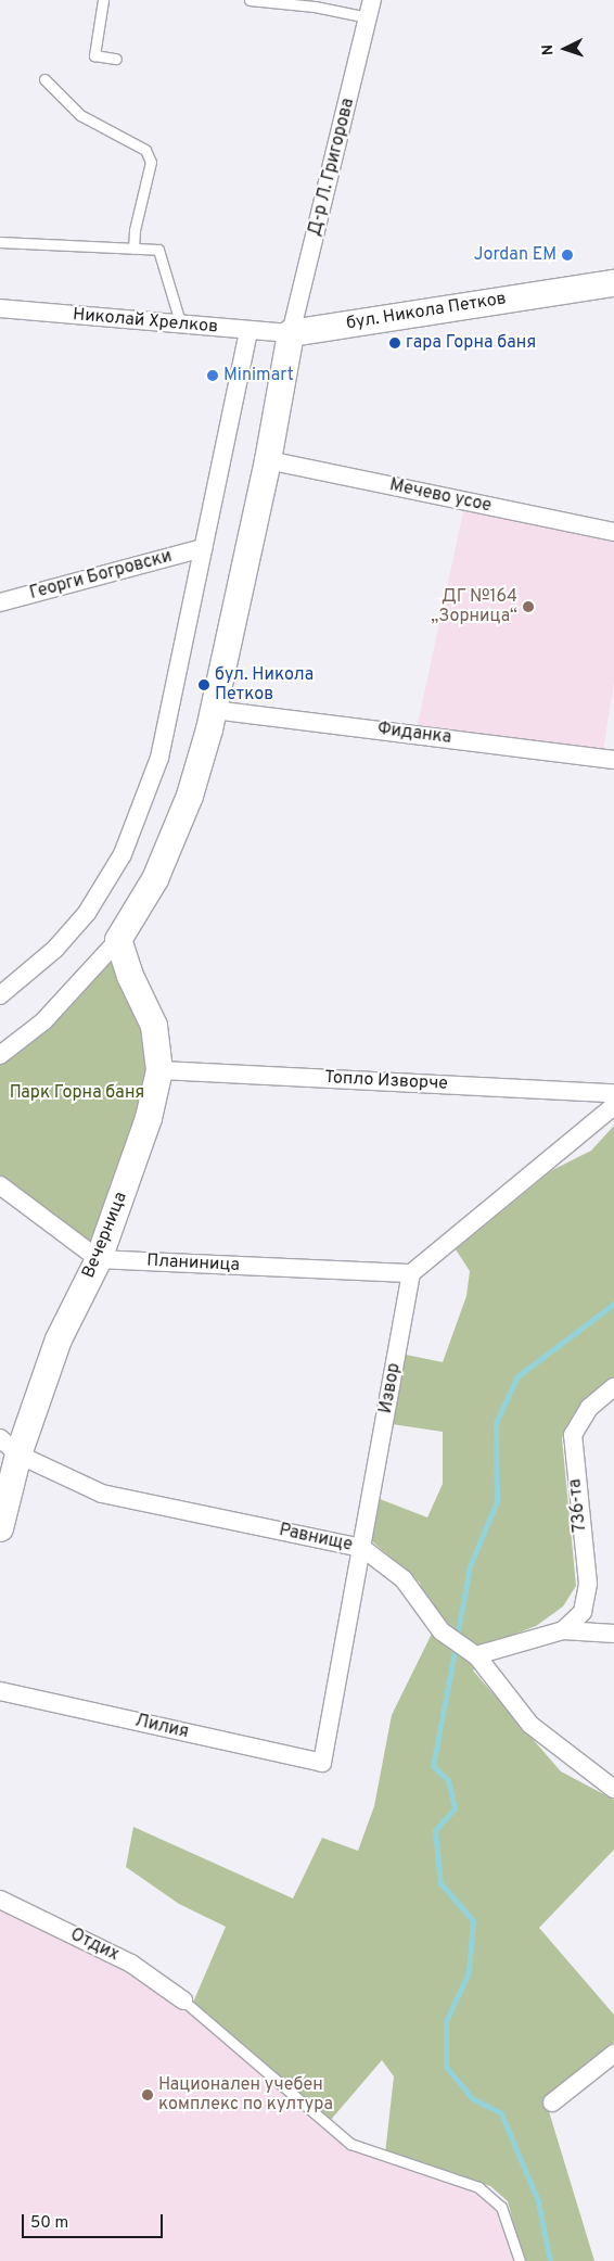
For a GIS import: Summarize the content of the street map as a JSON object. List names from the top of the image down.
{
  "streets": {
    "street": [
      "Д-р Л. Григорова",
      "бул. Никола Петков",
      "Николай Хрелков",
      "Мечево усое",
      "Георги Богровски",
      "Фиданка",
      "Топло Изворче",
      "Вечерница",
      "Планиница",
      "Извор",
      "736-та",
      "Равнище",
      "Лилия",
      "Отдих"
    ]
  },
  "crossings": [
    ["Д-р Л. Григорова", "бул. Никола Петков"],
    ["Д-р Л. Григорова", "Николай Хрелков"],
    ["бул. Никола Петков", "Николай Хрелков"],
    ["Топло Изворче", "Вечерница"],
    ["Вечерница", "Планиница"],
    ["Вечерница", "Равнище"],
    ["Планиница", "Извор"],
    ["Извор", "Равнище"],
    ["Извор", "Лилия"]
  ],
  "parks": ["Парк Горна баня"],
  "places": [
    "Jordan EM",
    "гара Горна баня",
    "Minimart",
    "ДГ №164 „Зорница“",
    "бул. Никола Петков",
    "Национален учебен комплекс по култура"
  ],
  "scale_bar": "50 m",
  "north": "left"
}
